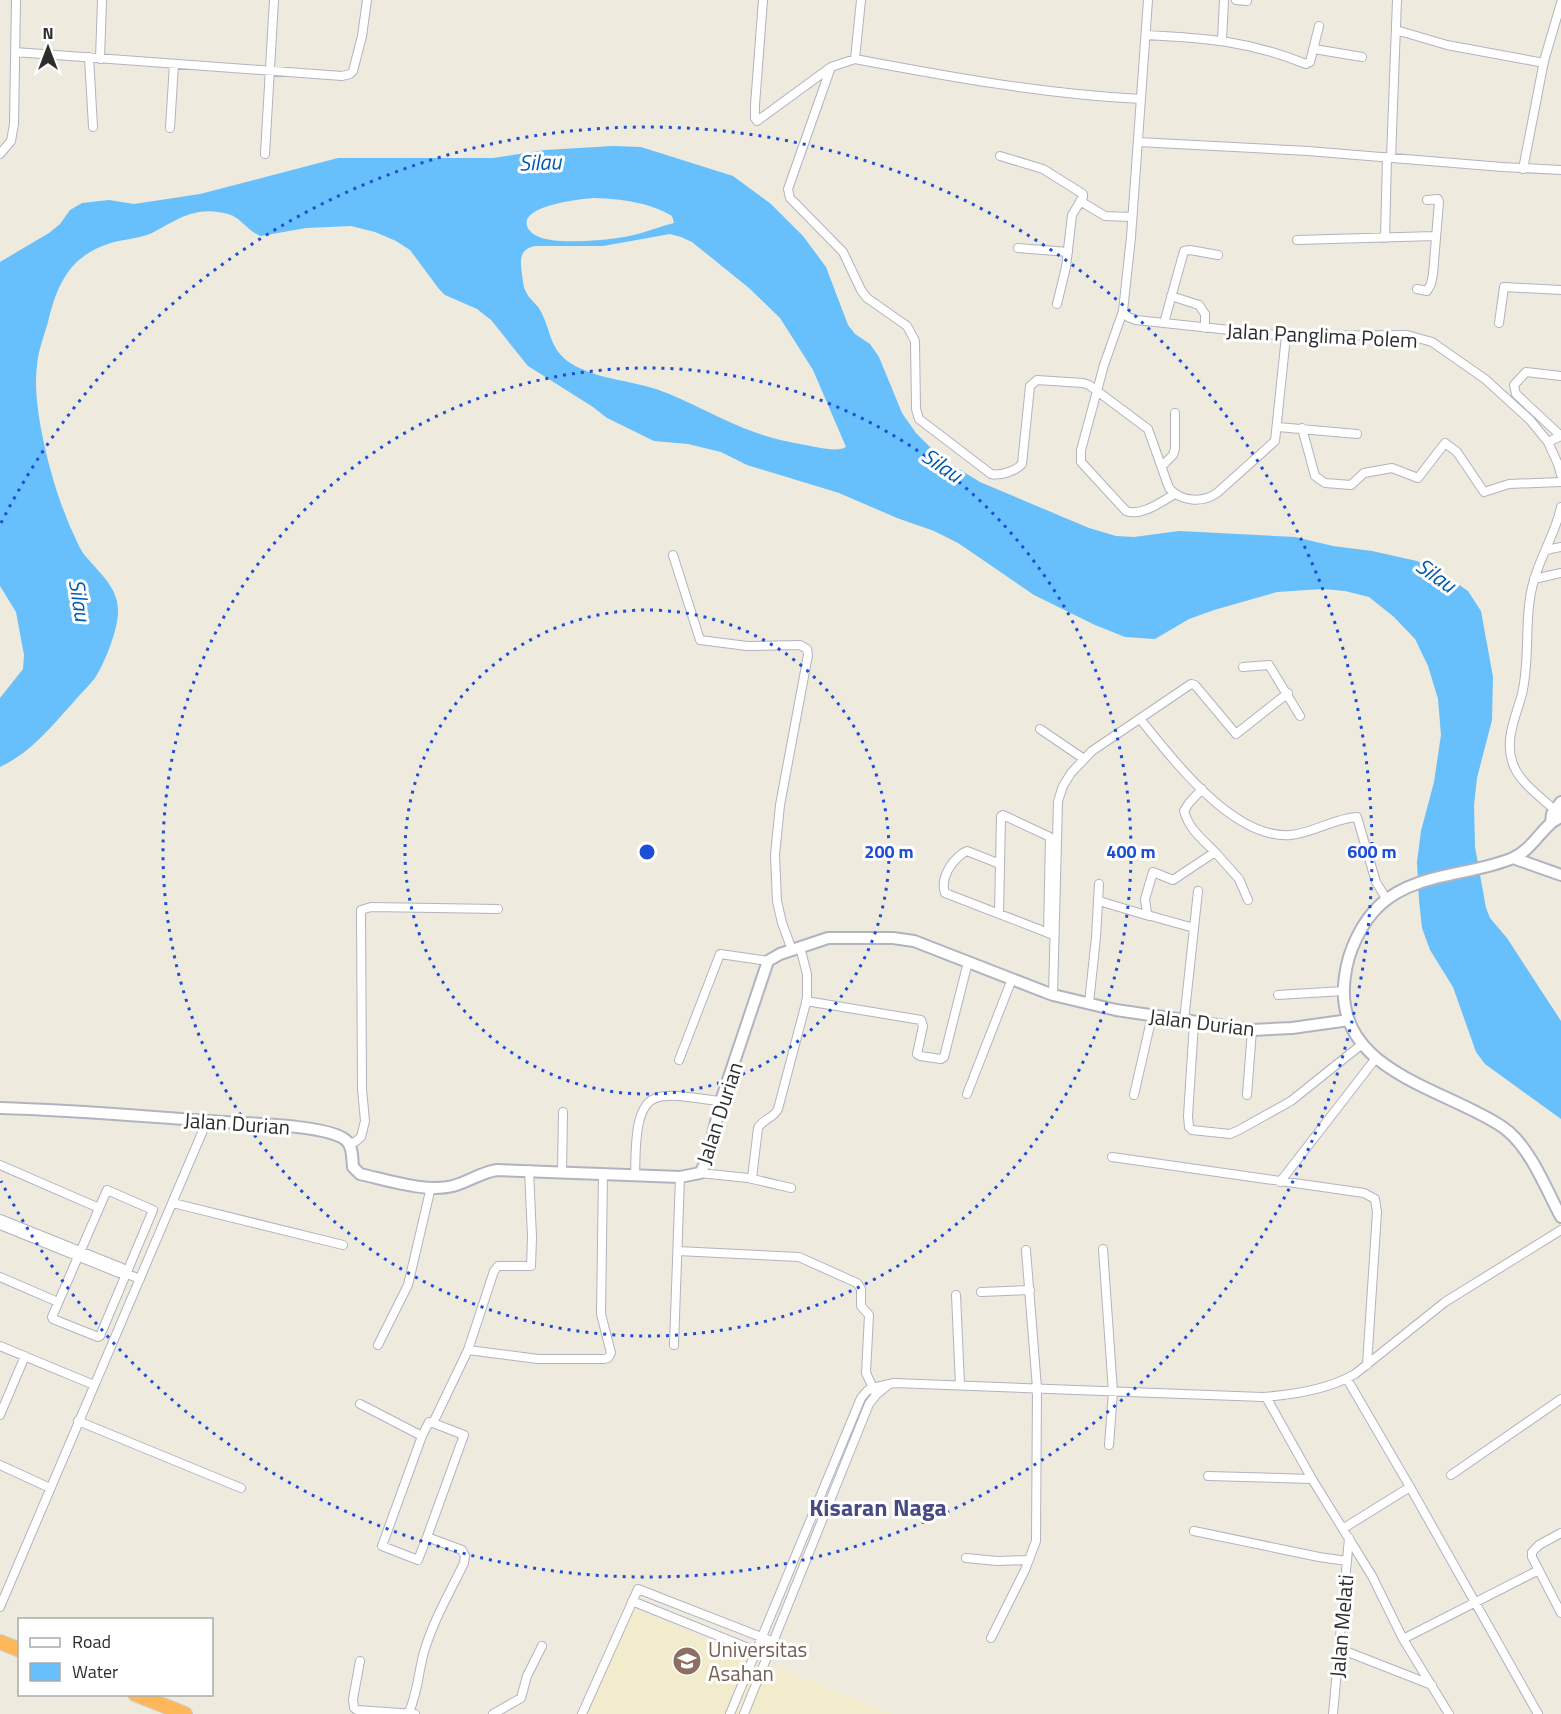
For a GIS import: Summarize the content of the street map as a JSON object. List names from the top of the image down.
{
  "streets": {
    "street": ["Jalan Panglima Polem", "Jalan Durian", "Jalan Melati"]
  },
  "districts": ["Kisaran Naga"],
  "water": ["Silau"],
  "places": {
    "school or university": ["Universitas Asahan"]
  },
  "legend": ["Road", "Water"],
  "north": "top",
  "rings": ["200 m", "400 m", "600 m"]
}
